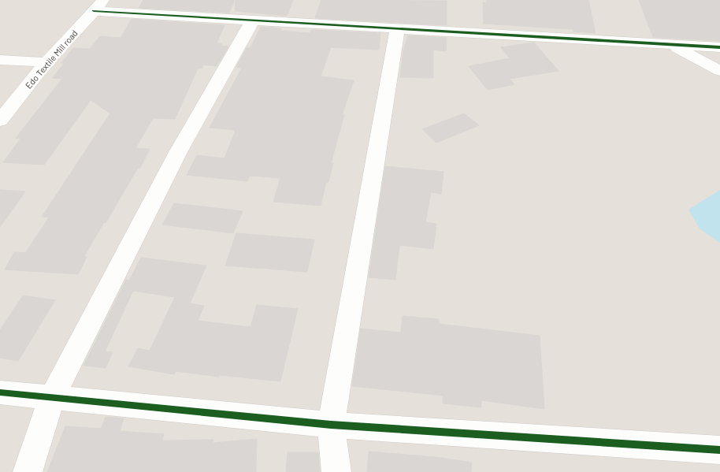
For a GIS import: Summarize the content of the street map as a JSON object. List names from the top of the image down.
{
  "streets": {
    "street": ["Edo Textile Mill road"]
  }
}
